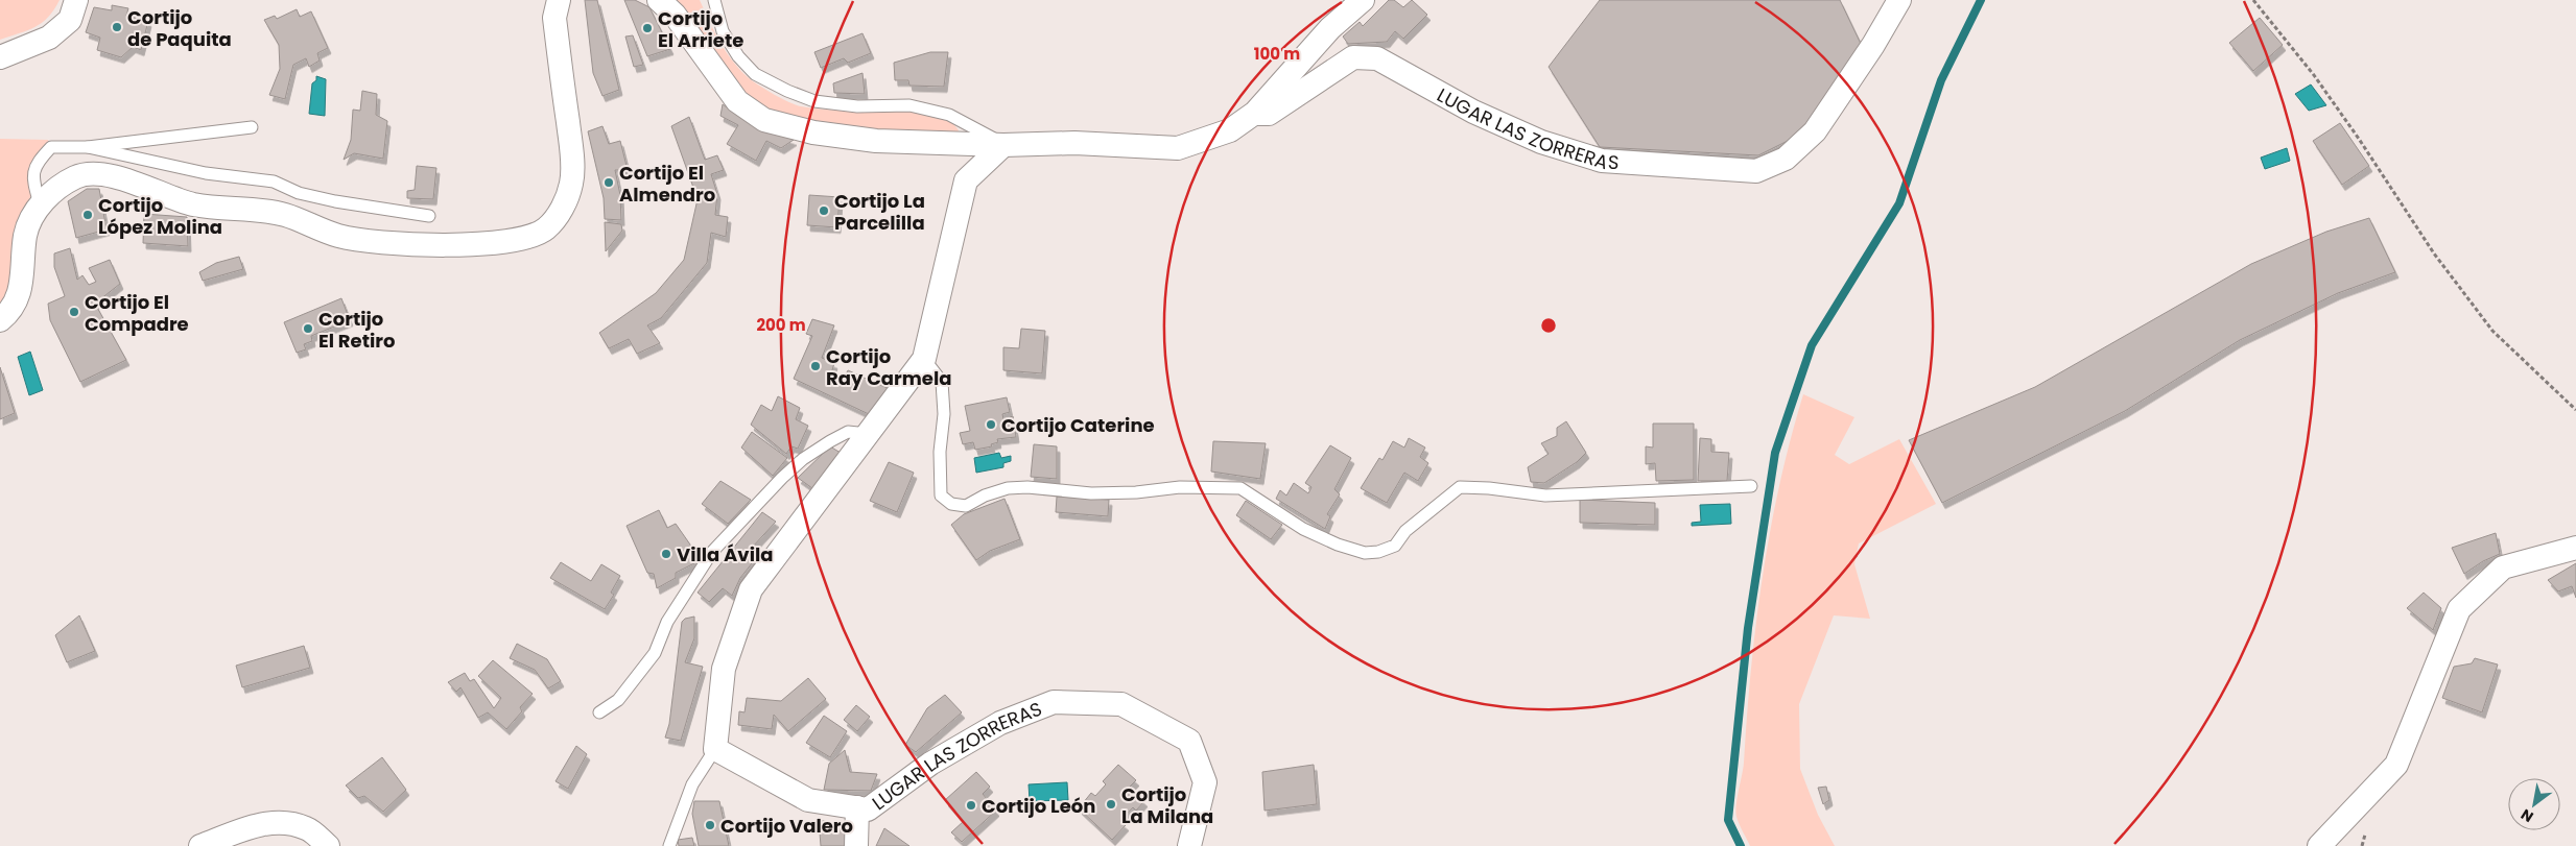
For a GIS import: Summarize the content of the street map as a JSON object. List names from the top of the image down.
{
  "streets": {
    "street": ["LUGAR LAS ZORRERAS"]
  },
  "places": [
    "Cortijo de Paquita",
    "Cortijo El Arriete",
    "Cortijo El Almendro",
    "Cortijo La Parcelilla",
    "Cortijo López Molina",
    "Cortijo El Compadre",
    "Cortijo El Retiro",
    "Cortijo Ray Carmela",
    "Cortijo Caterine",
    "Villa Ávila",
    "Cortijo La Milana",
    "Cortijo León",
    "Cortijo Valero"
  ],
  "north": "bottom left",
  "rings": ["100 m", "200 m"]
}
